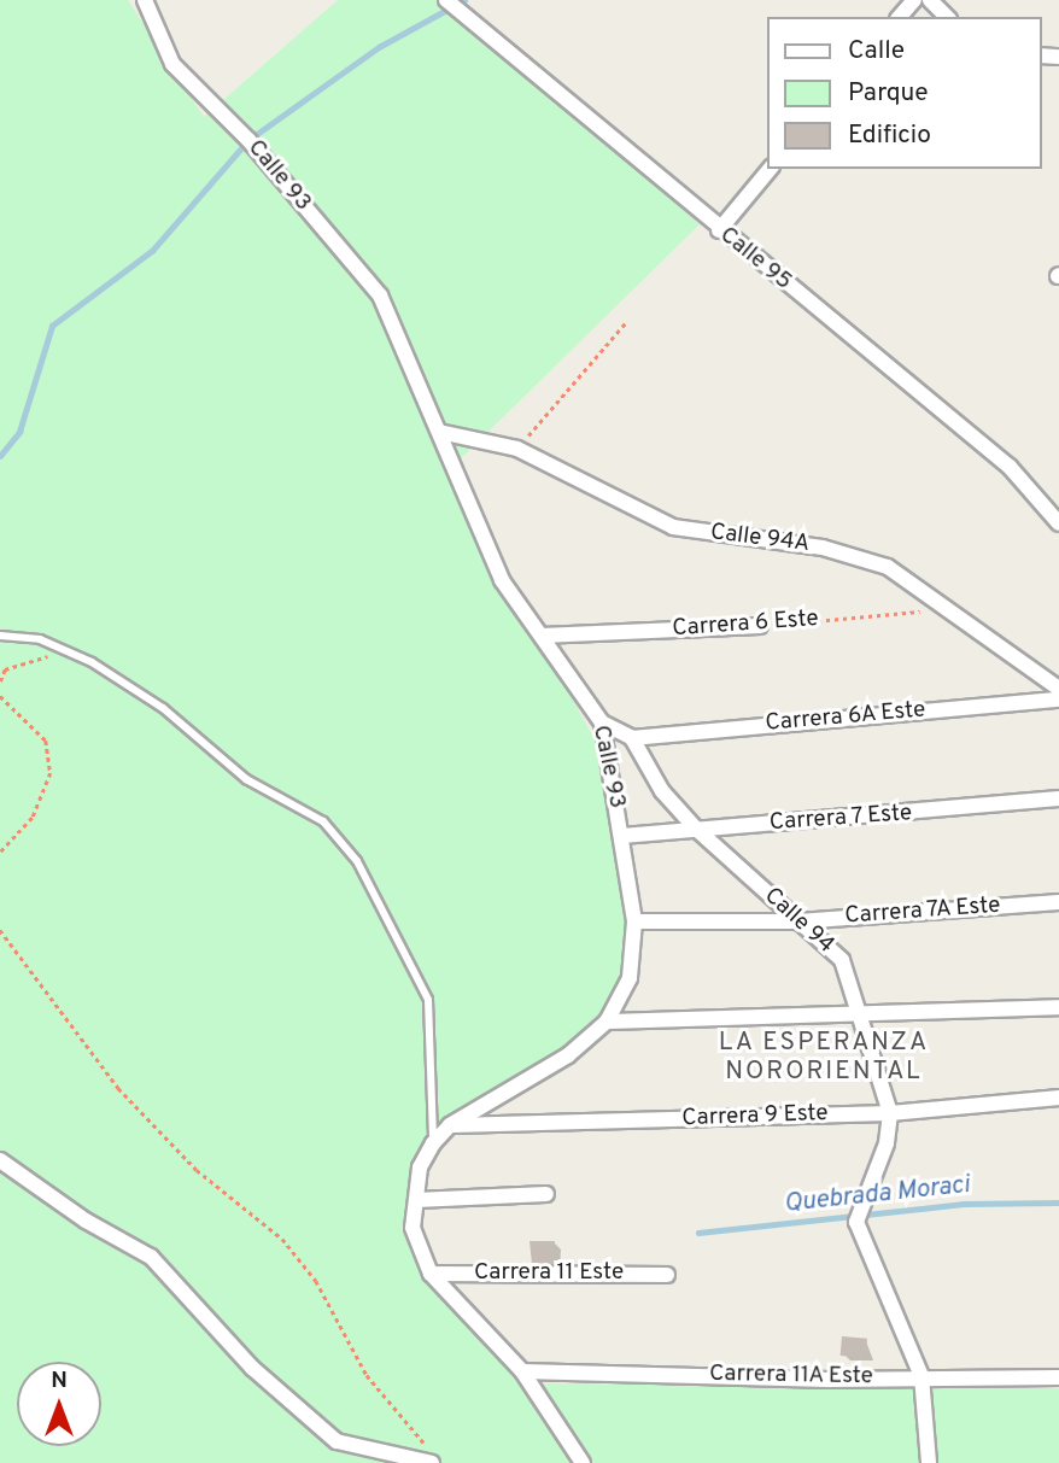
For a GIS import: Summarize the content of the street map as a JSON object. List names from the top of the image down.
{
  "streets": {
    "street": [
      "Calle 93",
      "Calle 95",
      "Calle 94A",
      "Carrera 6 Este",
      "Carrera 6A Este",
      "Carrera 7 Este",
      "Carrera 7A Este",
      "Calle 94",
      "Carrera 9 Este",
      "Carrera 11 Este",
      "Carrera 11A Este"
    ]
  },
  "crossings": [
    ["Calle 93", "Calle 94A"],
    ["Calle 93", "Carrera 6 Este"],
    ["Calle 93", "Carrera 7 Este"],
    ["Calle 93", "Carrera 7A Este"],
    ["Calle 93", "Carrera 9 Este"],
    ["Calle 93", "Carrera 11 Este"],
    ["Calle 93", "Carrera 11A Este"],
    ["Calle 94A", "Carrera 6 Este"],
    ["Carrera 6A Este", "Calle 94"],
    ["Carrera 7 Este", "Calle 94"],
    ["Carrera 7A Este", "Calle 94"],
    ["Calle 94", "Carrera 9 Este"],
    ["Calle 94", "Carrera 11A Este"]
  ],
  "districts": ["LA ESPERANZA NORORIENTAL"],
  "water": ["Quebrada Moraci"],
  "legend": ["Calle", "Parque", "Edificio"],
  "north": "top"
}
